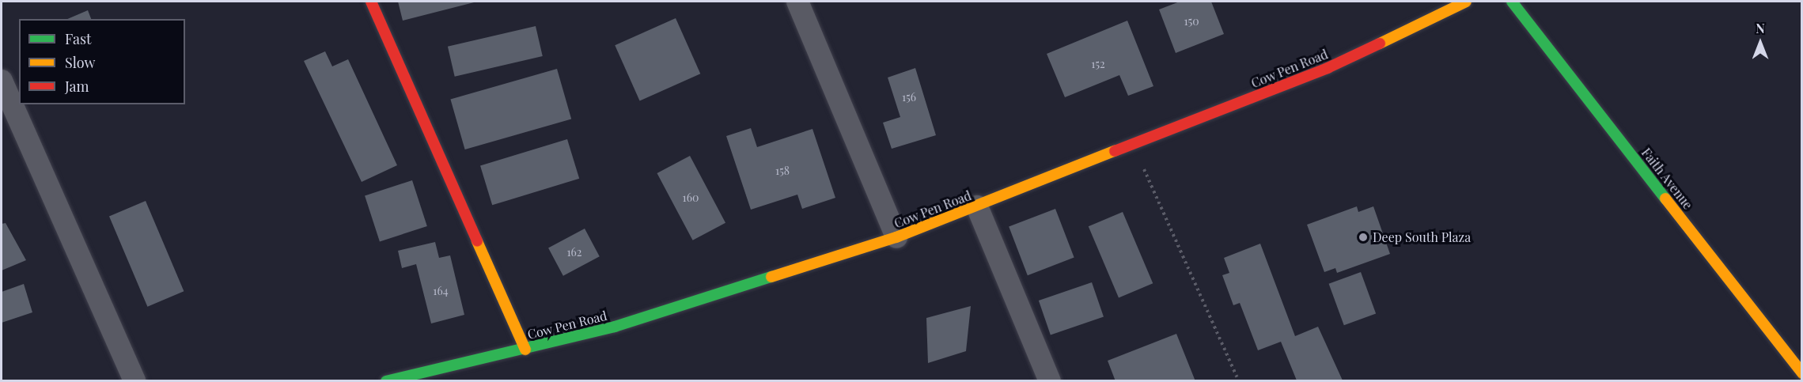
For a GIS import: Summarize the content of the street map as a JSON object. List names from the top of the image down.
{
  "streets": {
    "main road": ["Cow Pen Road", "Faith Avenue"]
  },
  "places": ["Deep South Plaza"],
  "house_numbers": [
    "150",
    "152",
    "156",
    "158",
    "160",
    "162",
    "164"
  ],
  "legend": ["Fast", "Slow", "Jam"],
  "north": "top"
}
